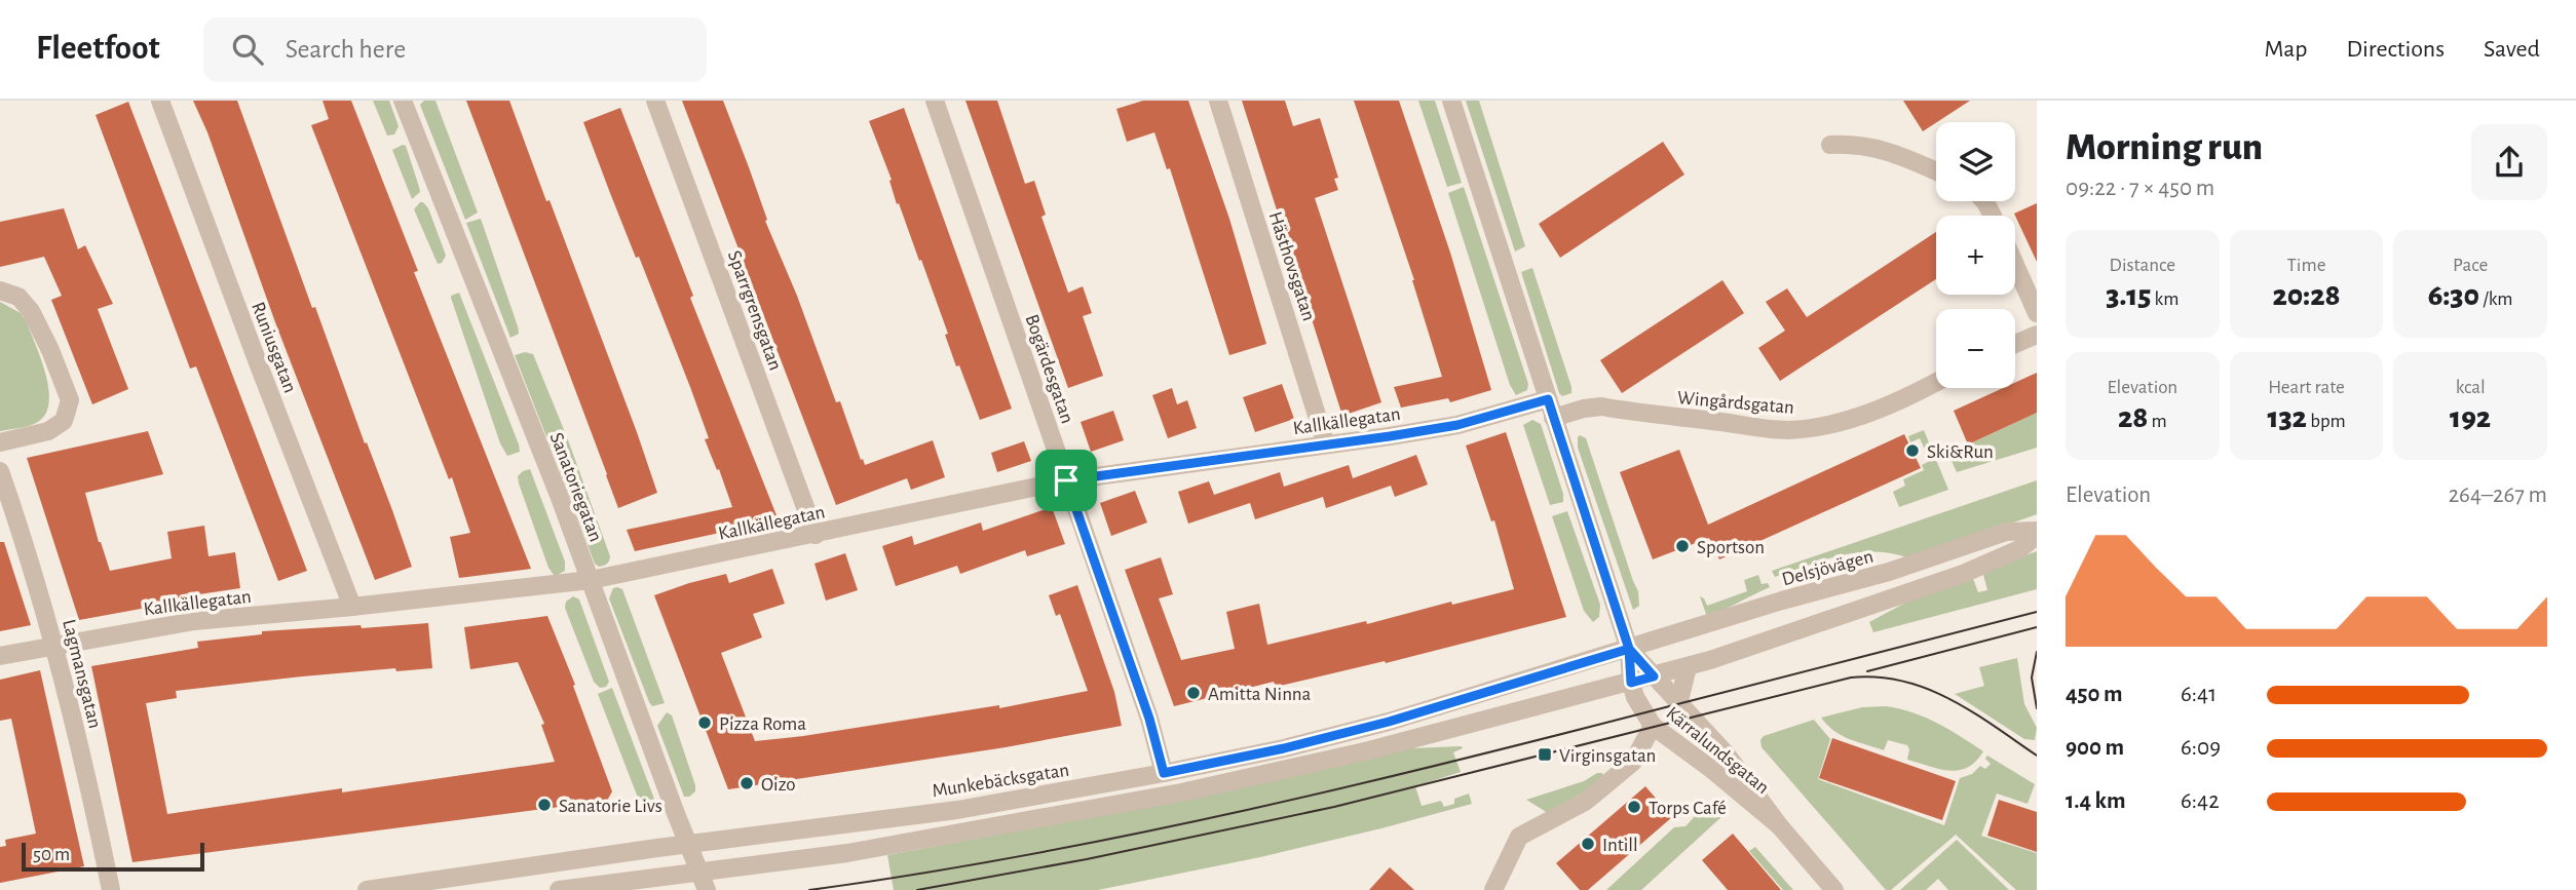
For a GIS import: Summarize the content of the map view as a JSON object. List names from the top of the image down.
{
  "streets": {
    "street": [
      "Hästhovsgatan",
      "Sparrgrensgatan",
      "Runiusgatan",
      "Bogärdesgatan",
      "Wingårdsgatan",
      "Kallkällegatan",
      "Sanatoriegatan",
      "Delsjövägen",
      "Lagmansgatan",
      "Kärralundsgatan",
      "Munkebäcksgatan"
    ]
  },
  "crossings": [
    ["Hästhovsgatan", "Kallkällegatan"],
    ["Sparrgrensgatan", "Kallkällegatan"],
    ["Runiusgatan", "Kallkällegatan"],
    ["Bogärdesgatan", "Kallkällegatan"],
    ["Bogärdesgatan", "Munkebäcksgatan"],
    ["Kallkällegatan", "Sanatoriegatan"],
    ["Kallkällegatan", "Lagmansgatan"],
    ["Sanatoriegatan", "Munkebäcksgatan"],
    ["Delsjövägen", "Kärralundsgatan"],
    ["Delsjövägen", "Munkebäcksgatan"],
    ["Kärralundsgatan", "Munkebäcksgatan"]
  ],
  "places": {
    "other": [
      "Ski&Run",
      "Sportson",
      "Amitta Ninna",
      "Pizza Roma",
      "Oizo",
      "Sanatorie Livs",
      "Torps Café",
      "Intill"
    ],
    "transit": ["Virginsgatan"]
  },
  "scale_bar": "50 m",
  "page": {
    "header": "Fleetfoot",
    "search": "Search here",
    "nav": ["Map", "Directions", "Saved"],
    "heading": ["Morning run", "09:22 · 7 × 450 m"],
    "map_buttons": ["+", "−"],
    "stats": [
      ["Distance", "3.15 km"],
      ["Time", "20:28"],
      ["Pace", "6:30 /km"],
      ["Elevation", "28 m"],
      ["Heart rate", "132 bpm"],
      ["kcal", "192"]
    ],
    "chart": ["Elevation", "264–267 m"],
    "list": [
      {
        "name": "450 m",
        "note": "6:41"
      },
      {
        "name": "900 m",
        "note": "6:09"
      },
      {
        "name": "1.4 km",
        "note": "6:42"
      }
    ],
    "scale": "50 m"
  }
}
